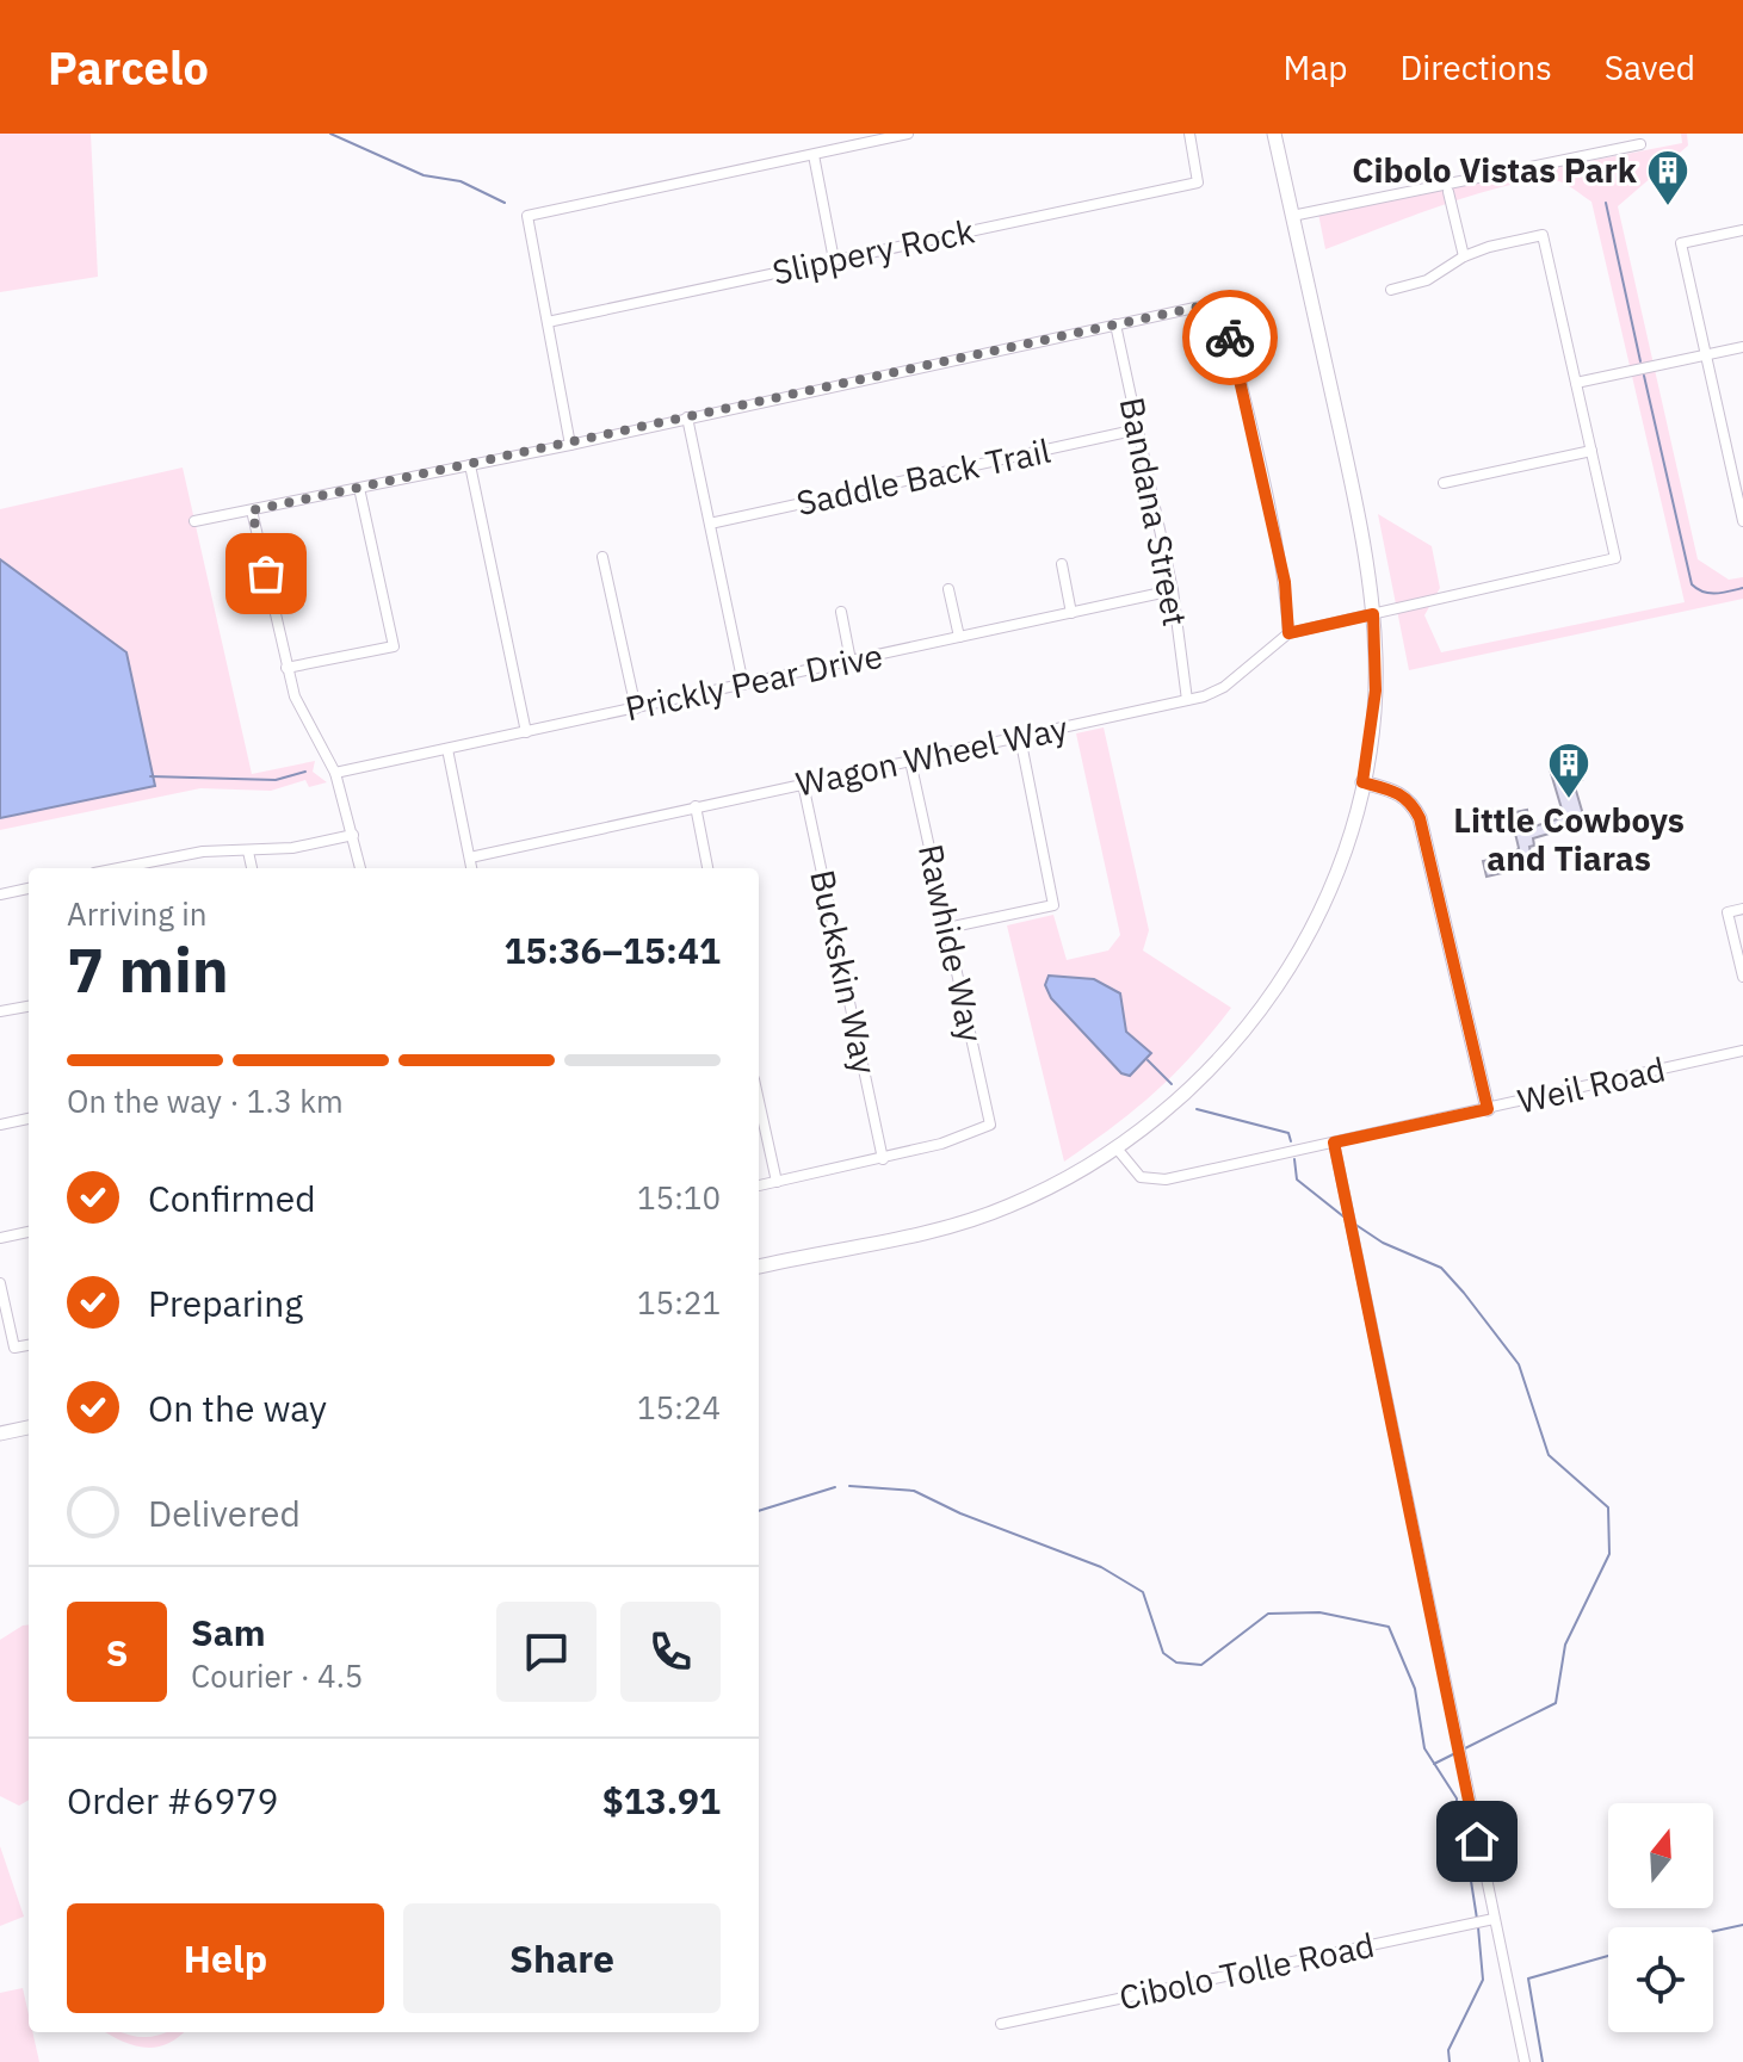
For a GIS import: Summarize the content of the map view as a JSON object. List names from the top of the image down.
{
  "streets": {
    "street": [
      "Slippery Rock",
      "Saddle Back Trail",
      "Bandana Street",
      "Prickly Pear Drive",
      "Wagon Wheel Way",
      "Rawhide Way",
      "Buckskin Way",
      "Weil Road",
      "Cibolo Tolle Road"
    ]
  },
  "crossings": [
    ["Saddle Back Trail", "Bandana Street"],
    ["Bandana Street", "Prickly Pear Drive"],
    ["Bandana Street", "Wagon Wheel Way"],
    ["Wagon Wheel Way", "Rawhide Way"],
    ["Wagon Wheel Way", "Buckskin Way"],
    ["Rawhide Way", "Buckskin Way"]
  ],
  "places": {
    "building": ["Cibolo Vistas Park", "Little Cowboys and Tiaras"]
  },
  "north": "top",
  "page": {
    "header": "Parcelo",
    "nav": ["Map", "Directions", "Saved"],
    "heading": ["7 min", "Arriving in", "15:36–15:41"],
    "panel": [
      "Sam",
      "Courier · 4.5",
      "Order #6979",
      "$13.91"
    ],
    "bar": "On the way · 1.3 km",
    "list": [
      ["Confirmed", "15:10"],
      ["Preparing", "15:21"],
      ["On the way", "15:24"],
      "Delivered"
    ],
    "round": "S",
    "buttons": ["Help", "Share"]
  }
}
